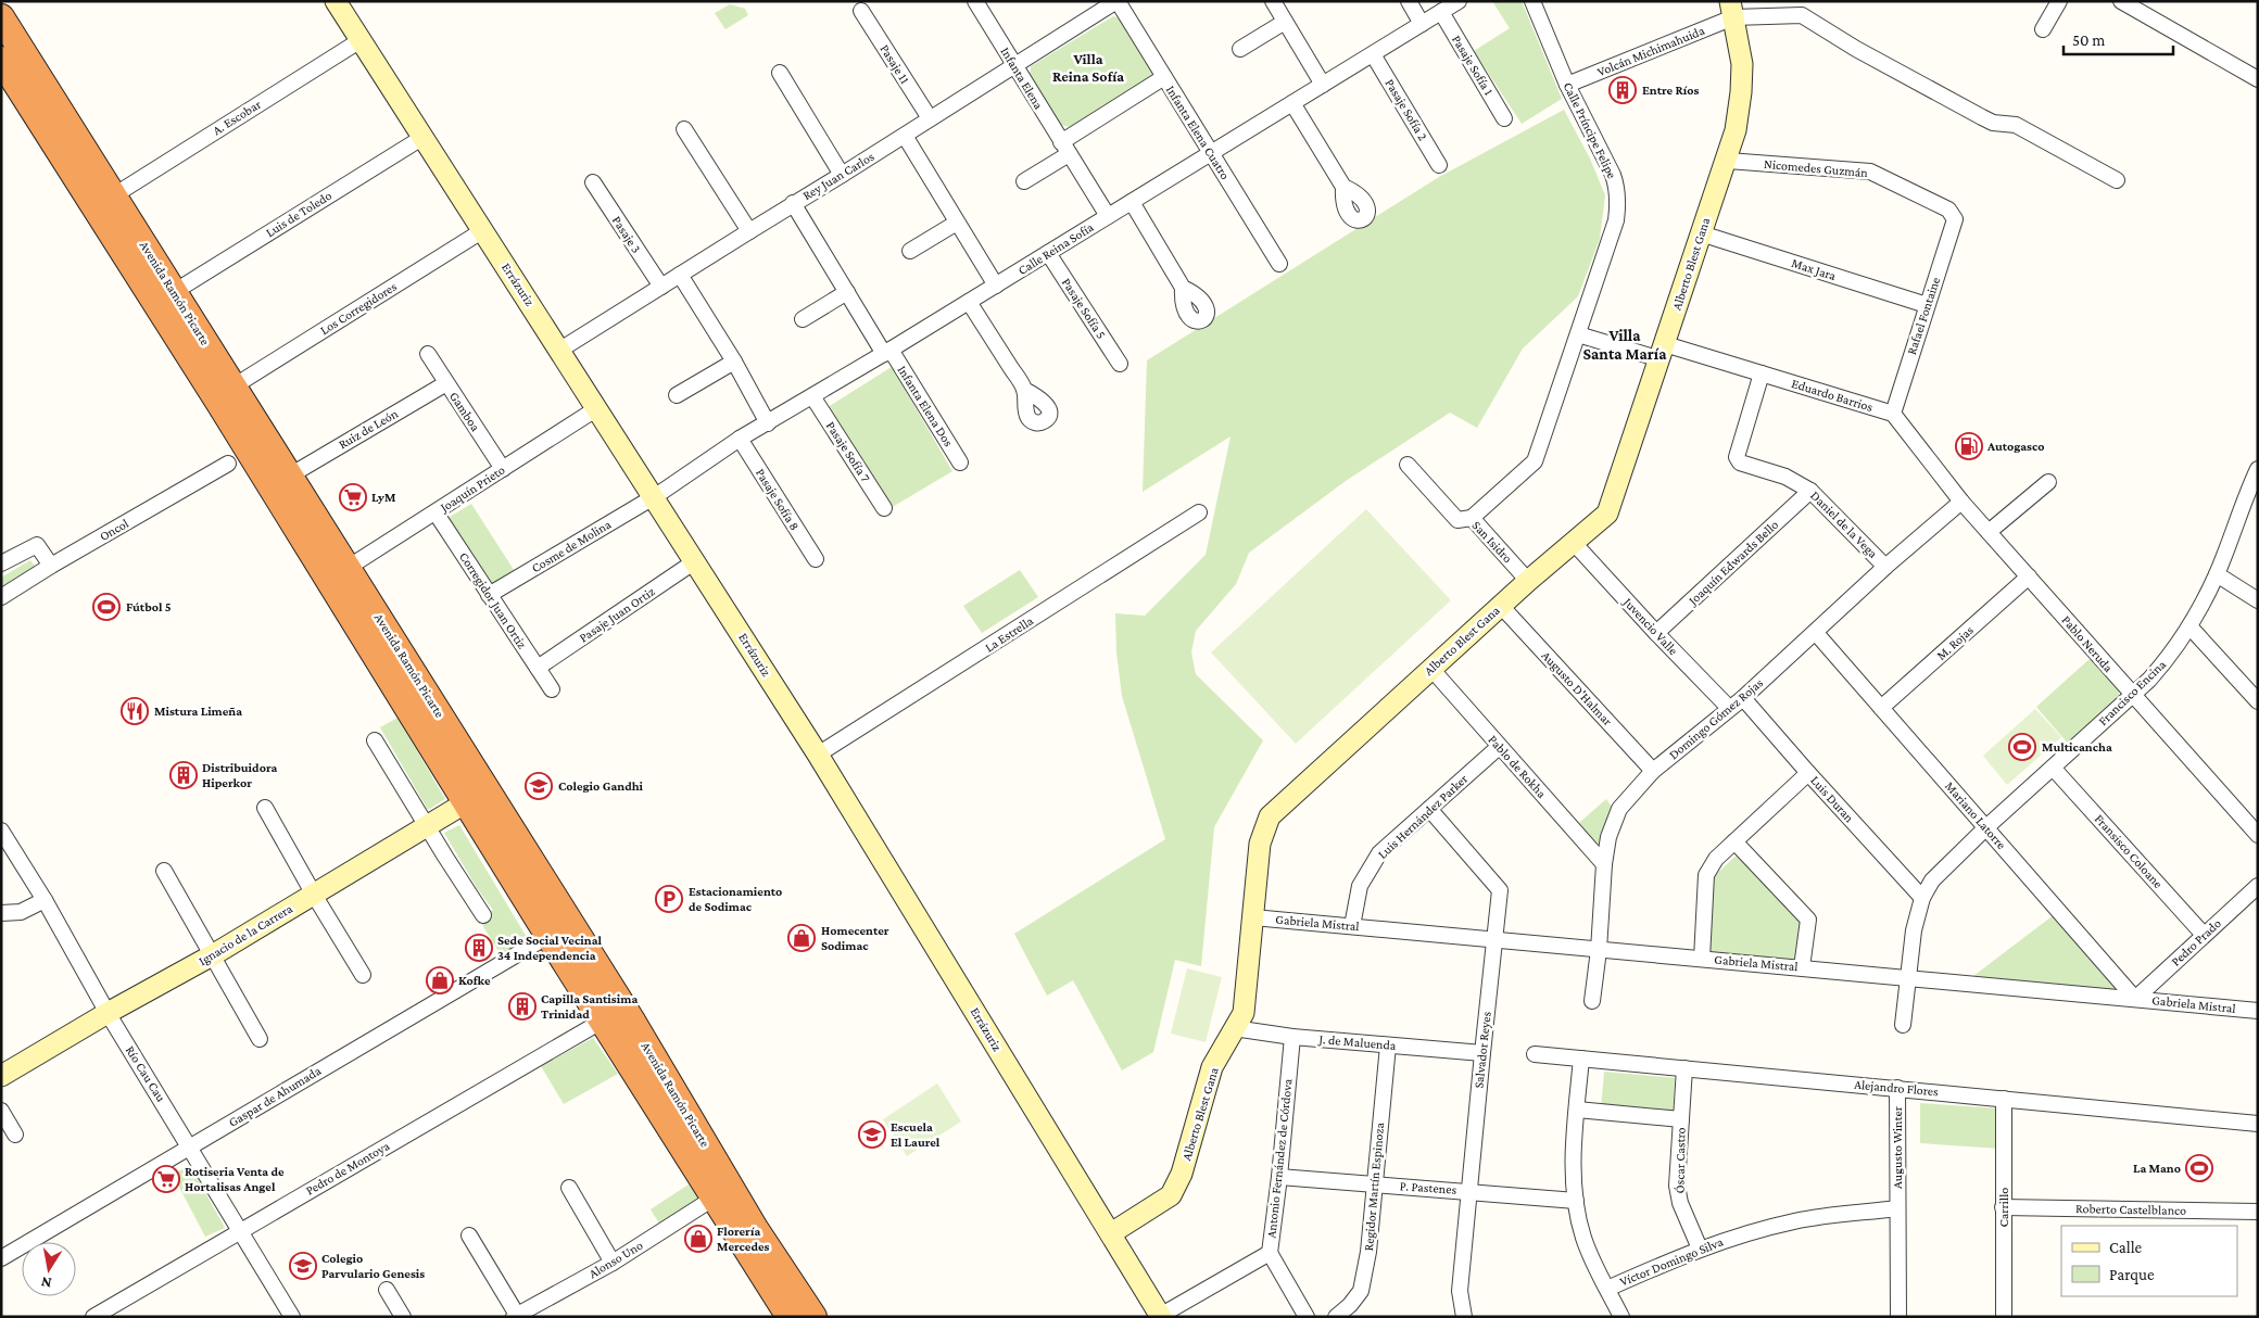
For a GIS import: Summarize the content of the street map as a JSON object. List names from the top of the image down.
{
  "streets": {
    "highway": ["Avenida Ramón Picarte"],
    "street": [
      "Volcán Michimahuida",
      "Pasaje 11",
      "Pasaje Sofía 1",
      "Infanta Elena",
      "Pasaje Sofía 2",
      "A. Escobar",
      "Calle Príncipe Felipe",
      "Infanta Elena Cuatro",
      "Nicomedes Guzmán",
      "Rey Juan Carlos",
      "Luis de Toledo",
      "Pasaje 3",
      "Calle Reina Sofía",
      "Alberto Blest Gana",
      "Max Jara",
      "Errázuriz",
      "Los Corregidores",
      "Pasaje Sofía 5",
      "Rafael Fontaine",
      "Eduardo Barrios",
      "Infanta Elena Dos",
      "Gamboa",
      "Ruiz de León",
      "Pasaje Sofía 7",
      "Joaquín Prieto",
      "Pasaje Sofía 8",
      "Daniel de la Vega",
      "Oncol",
      "San Isidro",
      "Cosme de Molina",
      "Joaquín Edwards Bello",
      "Corregidor Juan Ortiz",
      "Pasaje Juan Ortiz",
      "Juvencio Valle",
      "La Estrella",
      "M. Rojas",
      "Pablo Neruda",
      "Augusto D'Halmar",
      "Francisco Encina",
      "Domingo Gómez Rojas",
      "Pablo de Rokha",
      "Luis Duran",
      "Mariano Latorre",
      "Luis Hernández Parker",
      "Fransisco Coloane",
      "Gabriela Mistral",
      "Ignacio de la Carrera",
      "Pedro Prado",
      "J. de Maluenda",
      "Salvador Reyes",
      "Río Cau Cau",
      "Alejandro Flores",
      "Gaspar de Ahumada",
      "Augusto Winter",
      "Antonio Fernández de Córdova",
      "Óscar Castro",
      "Pedro de Montoya",
      "Regidor Martín Espinoza",
      "P. Pastenes",
      "Carrillo",
      "Roberto Castelblanco",
      "Alonso Uno",
      "Víctor Domingo Silva"
    ]
  },
  "crossings": [
    ["Volcán Michimahuida", "Calle Príncipe Felipe"],
    ["Volcán Michimahuida", "Alberto Blest Gana"],
    ["Pasaje 11", "Rey Juan Carlos"],
    ["Pasaje Sofía 1", "Calle Reina Sofía"],
    ["Infanta Elena", "Rey Juan Carlos"],
    ["Infanta Elena", "Calle Reina Sofía"],
    ["Pasaje Sofía 2", "Calle Reina Sofía"],
    ["A. Escobar", "Errázuriz"],
    ["A. Escobar", "Avenida Ramón Picarte"],
    ["Calle Príncipe Felipe", "Eduardo Barrios"],
    ["Calle Príncipe Felipe", "San Isidro"],
    ["Infanta Elena Cuatro", "Rey Juan Carlos"],
    ["Infanta Elena Cuatro", "Calle Reina Sofía"],
    ["Nicomedes Guzmán", "Alberto Blest Gana"],
    ["Nicomedes Guzmán", "Rafael Fontaine"],
    ["Rey Juan Carlos", "Pasaje 3"],
    ["Rey Juan Carlos", "Errázuriz"],
    ["Rey Juan Carlos", "Infanta Elena Dos"],
    ["Luis de Toledo", "Errázuriz"],
    ["Luis de Toledo", "Avenida Ramón Picarte"],
    ["Calle Reina Sofía", "Errázuriz"],
    ["Calle Reina Sofía", "Pasaje Sofía 5"],
    ["Calle Reina Sofía", "Infanta Elena Dos"],
    ["Calle Reina Sofía", "Pasaje Sofía 7"],
    ["Calle Reina Sofía", "Pasaje Sofía 8"],
    ["Calle Reina Sofía", "Cosme de Molina"],
    ["Alberto Blest Gana", "Max Jara"],
    ["Alberto Blest Gana", "Errázuriz"],
    ["Alberto Blest Gana", "Eduardo Barrios"],
    ["Alberto Blest Gana", "San Isidro"],
    ["Alberto Blest Gana", "Juvencio Valle"],
    ["Alberto Blest Gana", "Augusto D'Halmar"],
    ["Alberto Blest Gana", "Pablo de Rokha"],
    ["Alberto Blest Gana", "Gabriela Mistral"],
    ["Alberto Blest Gana", "J. de Maluenda"],
    ["Max Jara", "Rafael Fontaine"],
    ["Errázuriz", "Los Corregidores"],
    ["Errázuriz", "Joaquín Prieto"],
    ["Errázuriz", "Cosme de Molina"],
    ["Errázuriz", "Pasaje Juan Ortiz"],
    ["Errázuriz", "La Estrella"],
    ["Errázuriz", "Antonio Fernández de Córdova"],
    ["Avenida Ramón Picarte", "Los Corregidores"],
    ["Avenida Ramón Picarte", "Ruiz de León"],
    ["Avenida Ramón Picarte", "Joaquín Prieto"],
    ["Avenida Ramón Picarte", "Ignacio de la Carrera"],
    ["Avenida Ramón Picarte", "Gaspar de Ahumada"],
    ["Avenida Ramón Picarte", "Pedro de Montoya"],
    ["Avenida Ramón Picarte", "Alonso Uno"],
    ["Rafael Fontaine", "Eduardo Barrios"],
    ["Eduardo Barrios", "Daniel de la Vega"],
    ["Gamboa", "Ruiz de León"],
    ["Gamboa", "Joaquín Prieto"],
    ["Joaquín Prieto", "Corregidor Juan Ortiz"],
    ["Daniel de la Vega", "Joaquín Edwards Bello"],
    ["Daniel de la Vega", "Domingo Gómez Rojas"],
    ["Cosme de Molina", "Corregidor Juan Ortiz"],
    ["Joaquín Edwards Bello", "Juvencio Valle"],
    ["Corregidor Juan Ortiz", "Pasaje Juan Ortiz"],
    ["Juvencio Valle", "Domingo Gómez Rojas"],
    ["M. Rojas", "Pablo Neruda"],
    ["M. Rojas", "Mariano Latorre"],
    ["Pablo Neruda", "Francisco Encina"],
    ["Pablo Neruda", "Domingo Gómez Rojas"],
    ["Augusto D'Halmar", "Domingo Gómez Rojas"],
    ["Francisco Encina", "Luis Duran"],
    ["Francisco Encina", "Mariano Latorre"],
    ["Francisco Encina", "Fransisco Coloane"],
    ["Francisco Encina", "Gabriela Mistral"],
    ["Domingo Gómez Rojas", "Pablo de Rokha"],
    ["Domingo Gómez Rojas", "Luis Duran"],
    ["Domingo Gómez Rojas", "Mariano Latorre"],
    ["Domingo Gómez Rojas", "Gabriela Mistral"],
    ["Pablo de Rokha", "Luis Hernández Parker"],
    ["Mariano Latorre", "Gabriela Mistral"],
    ["Mariano Latorre", "Pedro Prado"],
    ["Luis Hernández Parker", "Gabriela Mistral"],
    ["Luis Hernández Parker", "Salvador Reyes"],
    ["Fransisco Coloane", "Pedro Prado"],
    ["Gabriela Mistral", "Pedro Prado"],
    ["Gabriela Mistral", "Salvador Reyes"],
    ["Ignacio de la Carrera", "Río Cau Cau"],
    ["J. de Maluenda", "Salvador Reyes"],
    ["J. de Maluenda", "Antonio Fernández de Córdova"],
    ["J. de Maluenda", "Regidor Martín Espinoza"],
    ["Salvador Reyes", "P. Pastenes"],
    ["Río Cau Cau", "Gaspar de Ahumada"],
    ["Río Cau Cau", "Pedro de Montoya"],
    ["Alejandro Flores", "Augusto Winter"],
    ["Alejandro Flores", "Óscar Castro"],
    ["Alejandro Flores", "Carrillo"],
    ["Augusto Winter", "Víctor Domingo Silva"],
    ["Antonio Fernández de Córdova", "P. Pastenes"],
    ["Óscar Castro", "Víctor Domingo Silva"],
    ["Regidor Martín Espinoza", "P. Pastenes"],
    ["Carrillo", "Roberto Castelblanco"]
  ],
  "districts": ["Villa Reina Sofía", "Villa Santa María"],
  "places": {
    "building": [
      "Entre Ríos",
      "Distribuidora Hiperkor",
      "Sede Social Vecinal 34 Independencia",
      "Capilla Santisima Trinidad"
    ],
    "fuel station": ["Autogasco"],
    "supermarket": ["LyM", "Rotiseria Venta de Hortalisas Angel"],
    "sports": ["Fútbol 5", "Multicancha", "La Mano"],
    "restaurant": ["Mistura Limeña"],
    "school or university": ["Colegio Gandhi", "Escuela El Laurel", "Colegio Parvulario Genesis"],
    "parking": ["Estacionamiento de Sodimac"],
    "shop": ["Homecenter Sodimac", "Kofke", "Florería Mercedes"]
  },
  "legend": ["Calle", "Parque"],
  "scale_bar": "50 m",
  "north": "bottom"
}
